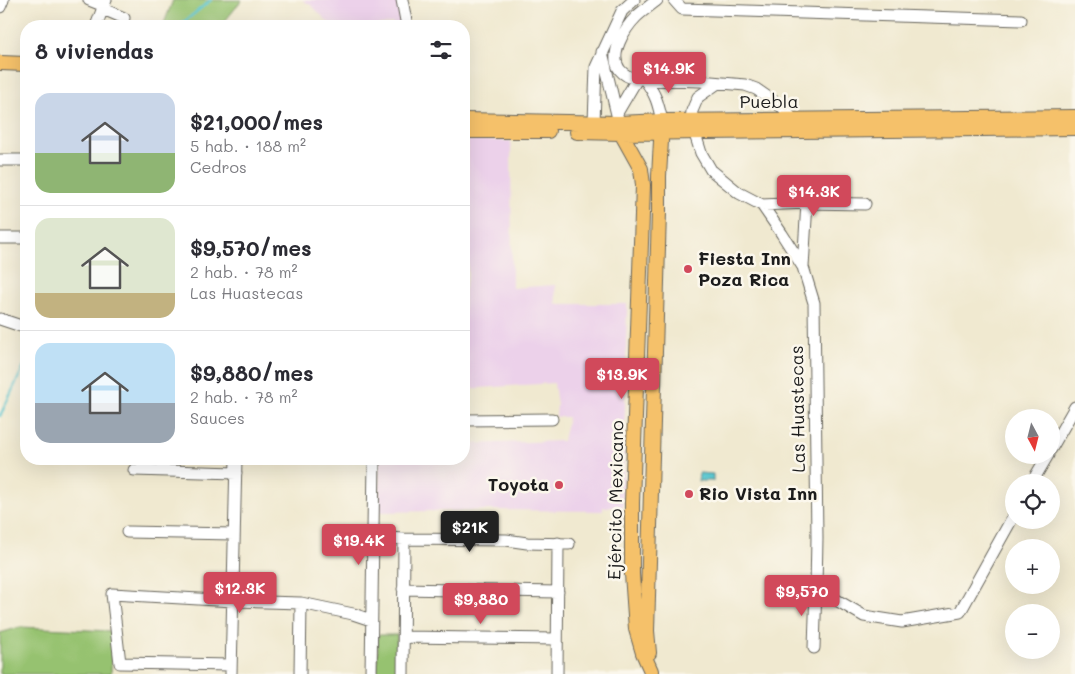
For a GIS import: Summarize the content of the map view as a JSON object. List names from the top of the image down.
{
  "streets": {
    "main road": ["Puebla", "Ejército Mexicano"],
    "street": ["Las Huastecas"]
  },
  "crossings": [
    ["Puebla", "Las Huastecas"],
    ["Puebla", "Ejército Mexicano"]
  ],
  "places": ["Fiesta Inn Poza Rica", "Toyota", "Rio Vista Inn"],
  "north": "bottom",
  "page": {
    "heading": "8 viviendas",
    "price": [
      "$14.9K",
      "$14.3K",
      "$13.9K",
      "$21K",
      "$19.4K",
      "$12.3K",
      "$9,570",
      "$9,880"
    ],
    "list": [
      {
        "name": "$21,000/mes",
        "note": "5 hab. · 188 m² · Cedros"
      },
      {
        "name": "$9,570/mes",
        "note": "2 hab. · 78 m² · Las Huastecas"
      },
      {
        "name": "$9,880/mes",
        "note": "2 hab. · 78 m² · Sauces"
      }
    ],
    "map_buttons": ["+", "−"]
  }
}
